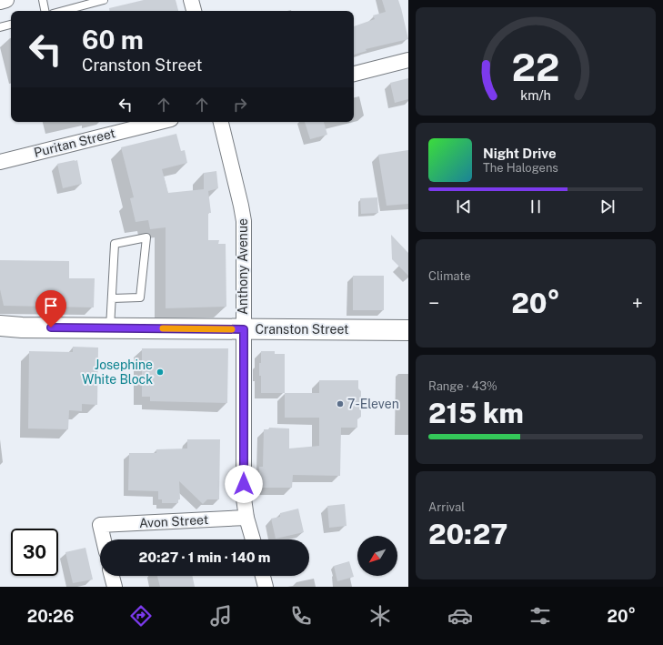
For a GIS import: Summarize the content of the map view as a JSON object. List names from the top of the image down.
{
  "streets": {
    "main road": ["Cranston Street"],
    "street": ["Puritan Street", "Anthony Avenue", "Avon Street"]
  },
  "crossings": [
    ["Anthony Avenue", "Cranston Street"],
    ["Anthony Avenue", "Avon Street"]
  ],
  "places": ["Josephine White Block", "7-Eleven"],
  "north": "bottom left",
  "page": {
    "turn": ["60 m", "Cranston Street"],
    "song": ["Night Drive", "The Halogens"],
    "tile": [
      "Climate",
      ["Range · 43%", "215 km"],
      ["Arrival", "20:27"]
    ],
    "heat": ["−", "20°", "+"],
    "limit": "30",
    "trip": "20:27 · 1 min · 140 m",
    "tabs": ["20:26", "20°"],
    "gauge": ["22", "km/h"]
  }
}
